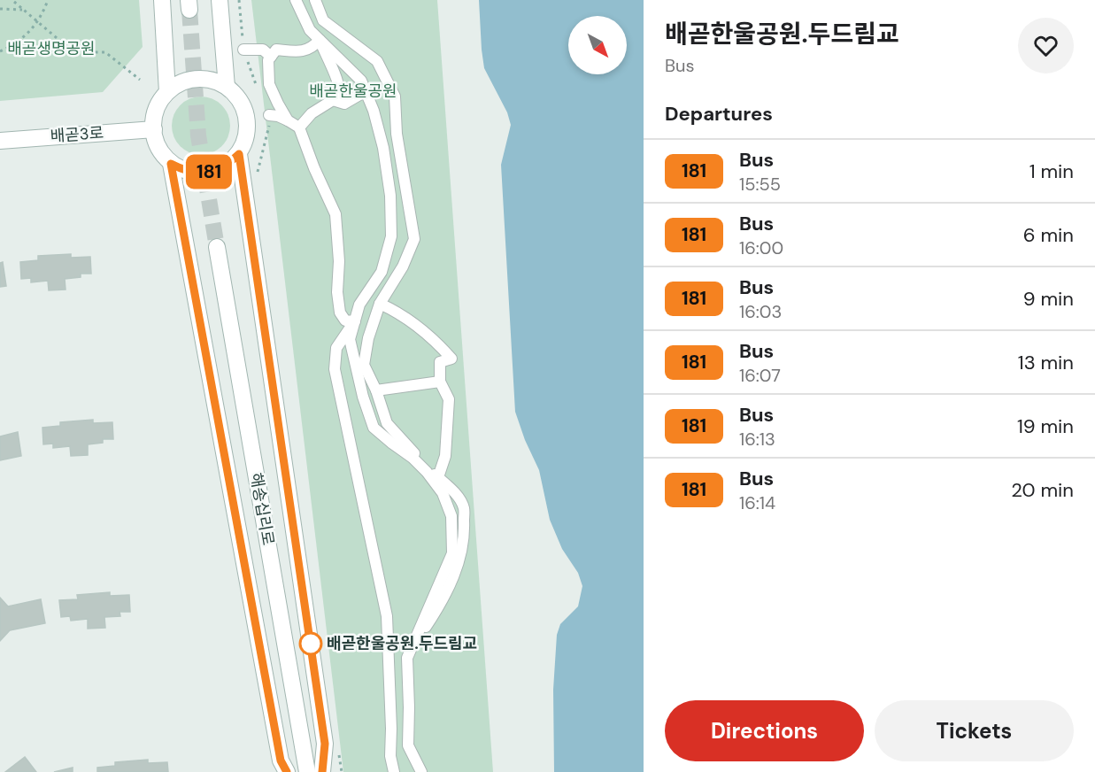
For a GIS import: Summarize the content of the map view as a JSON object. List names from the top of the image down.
{
  "streets": {
    "main road": ["배곧3로", "해송십리로"]
  },
  "crossings": [
    ["배곧3로", "해송십리로"]
  ],
  "parks": ["배곧생명공원", "배곧한울공원"],
  "places": ["배곧한울공원.두드림교"],
  "lines": ["bus line 181"],
  "north": "bottom right",
  "page": {
    "on_map": "181",
    "heading": [
      ["배곧한울공원.두드림교", "Bus"],
      "Departures"
    ],
    "list": [
      {
        "mark": "181",
        "name": "Bus",
        "note": "15:55",
        "value": "1 min"
      },
      {
        "mark": "181",
        "name": "Bus",
        "note": "16:00",
        "value": "6 min"
      },
      {
        "mark": "181",
        "name": "Bus",
        "note": "16:03",
        "value": "9 min"
      },
      {
        "mark": "181",
        "name": "Bus",
        "note": "16:07",
        "value": "13 min"
      },
      {
        "mark": "181",
        "name": "Bus",
        "note": "16:13",
        "value": "19 min"
      },
      {
        "mark": "181",
        "name": "Bus",
        "note": "16:14",
        "value": "20 min"
      }
    ],
    "buttons": ["Directions", "Tickets"]
  }
}
